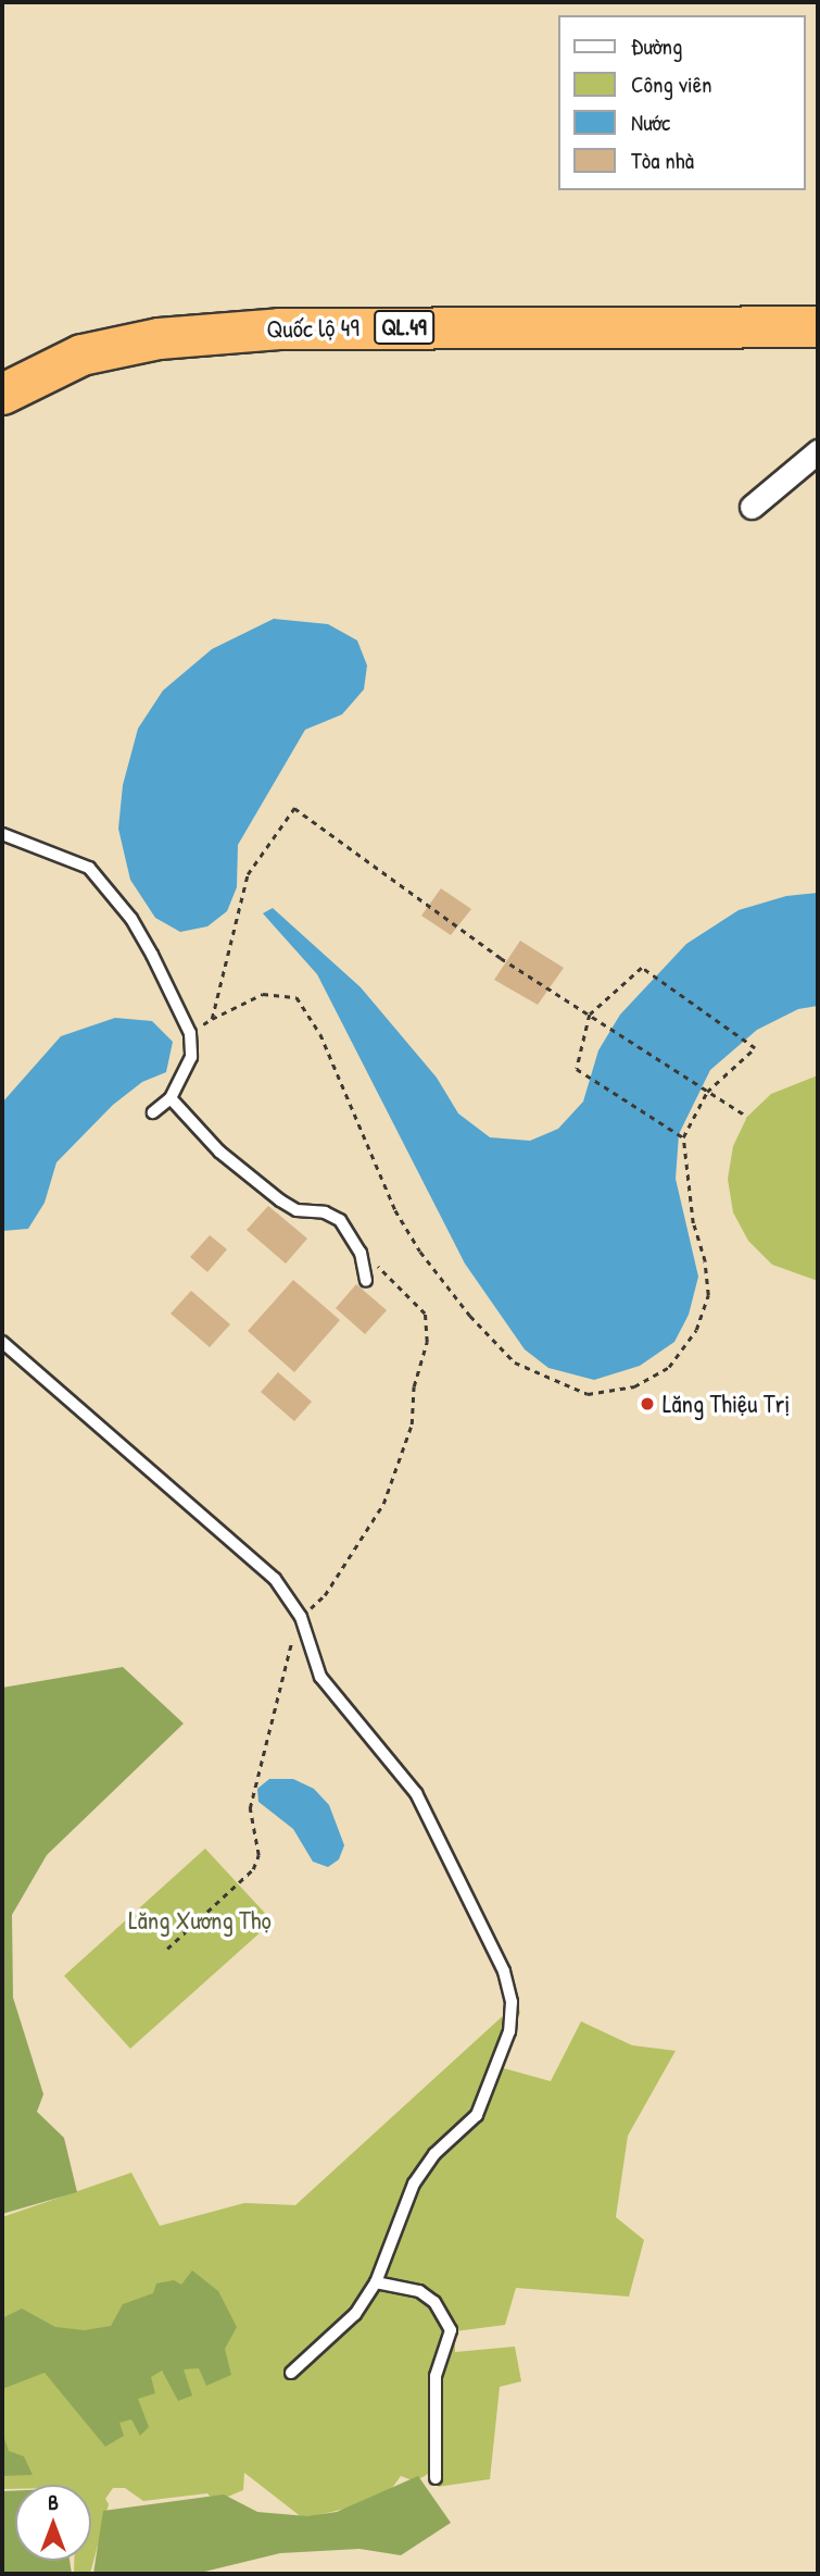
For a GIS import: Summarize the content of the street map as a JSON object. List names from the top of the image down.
{
  "streets": {
    "highway": ["QL.49", "Quốc lộ 49"]
  },
  "parks": ["Lăng Xương Thọ"],
  "places": ["Lăng Thiệu Trị"],
  "legend": [
    "Đường",
    "Công viên",
    "Nước",
    "Tòa nhà"
  ],
  "north": "top"
}
